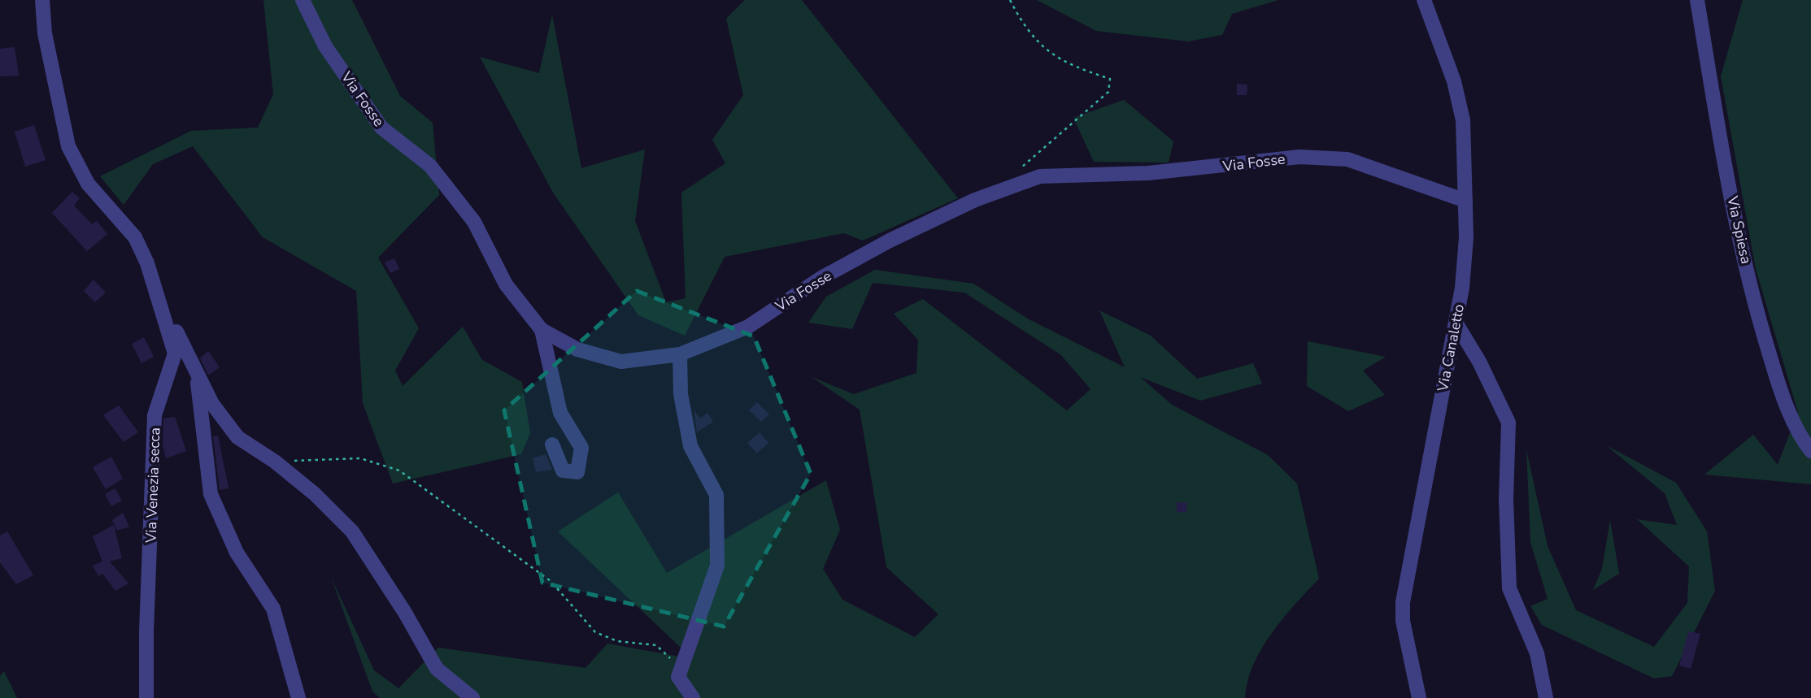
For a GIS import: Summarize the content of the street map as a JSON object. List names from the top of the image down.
{
  "streets": {
    "street": [
      "Via Fosse",
      "Via Spiesa",
      "Via Canaletto",
      "Via Venezia secca"
    ]
  },
  "crossings": [
    ["Via Fosse", "Via Canaletto"]
  ]
}
